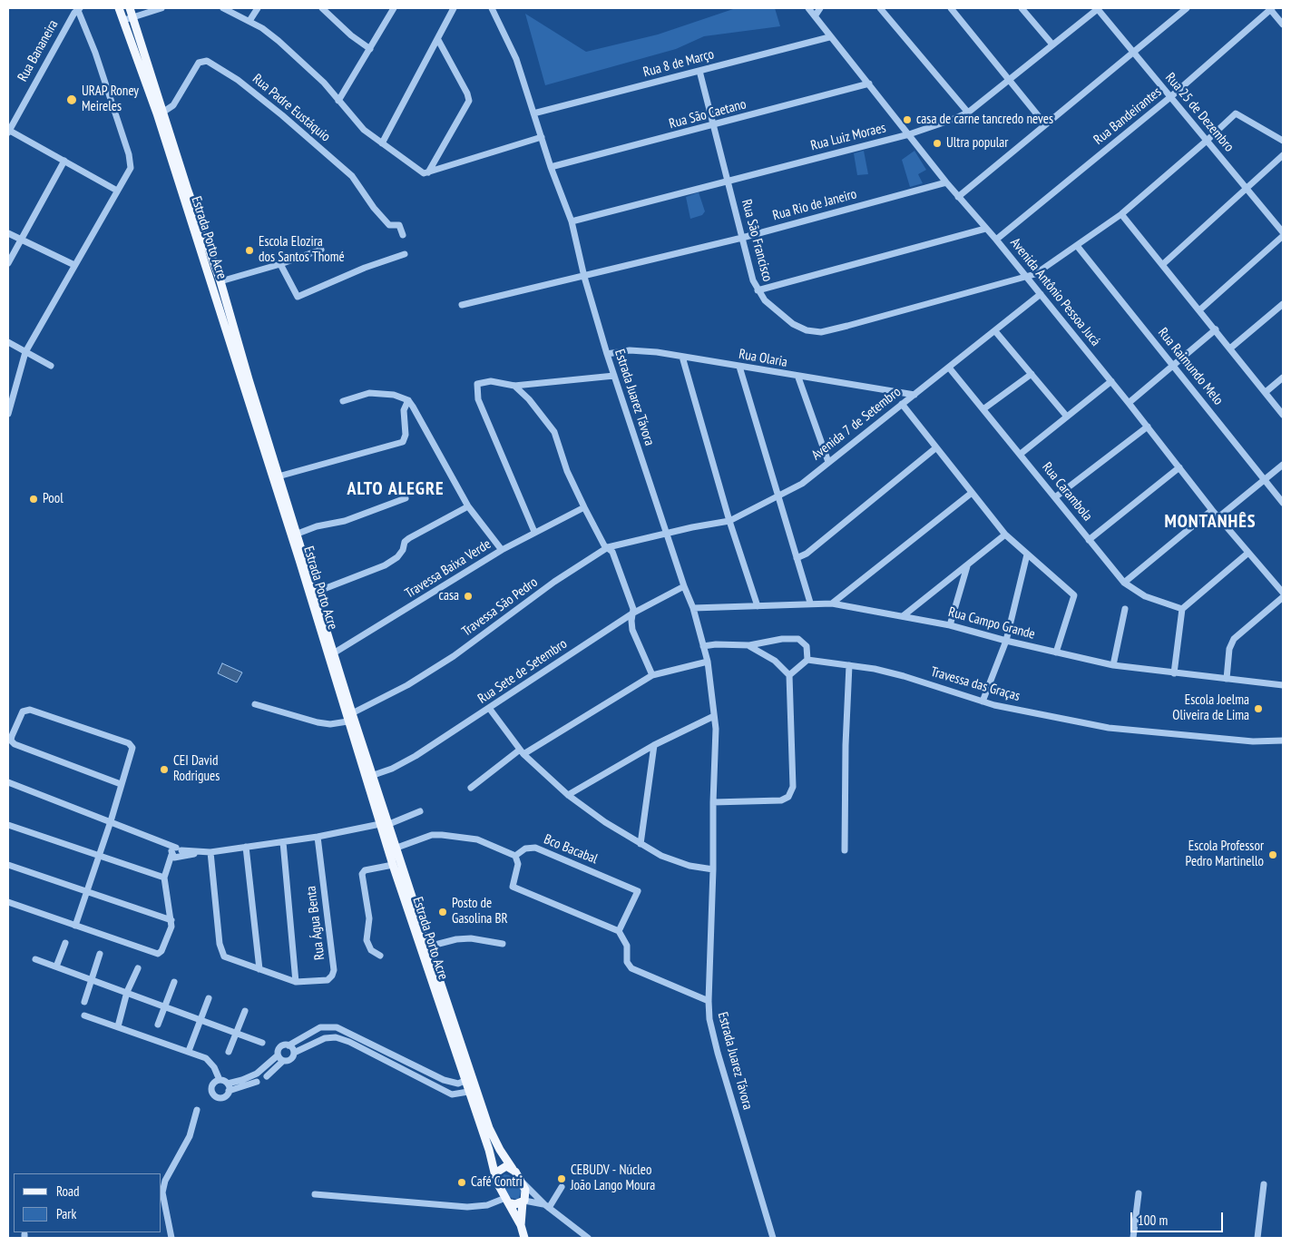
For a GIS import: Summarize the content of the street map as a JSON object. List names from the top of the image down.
{
  "streets": {
    "main road": ["Estrada Porto Acre"],
    "street": [
      "Rua Bananeira",
      "Rua 8 de Março",
      "Rua Padre Eustáquio",
      "Rua 25 de Dezembro",
      "Rua São Caetano",
      "Rua Bandeirantes",
      "Rua Luiz Moraes",
      "Rua Rio de Janeiro",
      "Rua São Francisco",
      "Avenida Antônio Pessoa Jucá",
      "Rua Olaria",
      "Rua Raimundo Melo",
      "Estrada Juarez Távora",
      "Avenida 7 de Setembro",
      "Rua Carambola",
      "Travessa Baixa Verde",
      "Travessa São Pedro",
      "Rua Campo Grande",
      "Rua Sete de Setembro",
      "Travessa das Graças",
      "Bco Bacabal",
      "Rua Água Benta"
    ]
  },
  "crossings": [
    ["Rua 8 de Março", "Rua São Francisco"],
    ["Rua 8 de Março", "Avenida Antônio Pessoa Jucá"],
    ["Rua 8 de Março", "Estrada Juarez Távora"],
    ["Rua Padre Eustáquio", "Estrada Porto Acre"],
    ["Rua 25 de Dezembro", "Rua Bandeirantes"],
    ["Rua 25 de Dezembro", "Rua Luiz Moraes"],
    ["Rua 25 de Dezembro", "Rua São Francisco"],
    ["Rua São Caetano", "Rua São Francisco"],
    ["Rua São Caetano", "Avenida Antônio Pessoa Jucá"],
    ["Rua São Caetano", "Estrada Juarez Távora"],
    ["Rua Bandeirantes", "Avenida Antônio Pessoa Jucá"],
    ["Rua Luiz Moraes", "Rua São Francisco"],
    ["Rua Luiz Moraes", "Avenida Antônio Pessoa Jucá"],
    ["Rua Luiz Moraes", "Estrada Juarez Távora"],
    ["Rua Rio de Janeiro", "Rua São Francisco"],
    ["Rua Rio de Janeiro", "Avenida Antônio Pessoa Jucá"],
    ["Rua Rio de Janeiro", "Estrada Juarez Távora"],
    ["Estrada Porto Acre", "Travessa Baixa Verde"],
    ["Estrada Porto Acre", "Travessa São Pedro"],
    ["Estrada Porto Acre", "Rua Sete de Setembro"],
    ["Rua São Francisco", "Avenida Antônio Pessoa Jucá"],
    ["Rua São Francisco", "Rua Raimundo Melo"],
    ["Avenida Antônio Pessoa Jucá", "Avenida 7 de Setembro"],
    ["Rua Olaria", "Estrada Juarez Távora"],
    ["Rua Olaria", "Avenida 7 de Setembro"],
    ["Estrada Juarez Távora", "Avenida 7 de Setembro"],
    ["Estrada Juarez Távora", "Travessa São Pedro"],
    ["Estrada Juarez Távora", "Rua Campo Grande"],
    ["Estrada Juarez Távora", "Rua Sete de Setembro"],
    ["Avenida 7 de Setembro", "Rua Carambola"],
    ["Avenida 7 de Setembro", "Travessa São Pedro"]
  ],
  "districts": ["ALTO ALEGRE", "MONTANHÊS"],
  "places": [
    "URAP Roney Meireles",
    "casa de carne tancredo neves",
    "Ultra popular",
    "Escola Elozira dos Santos Thomé",
    "Pool",
    "casa",
    "Escola Joelma Oliveira de Lima",
    "CEI David Rodrigues",
    "Escola Professor Pedro Martinello",
    "Posto de Gasolina BR",
    "CEBUDV - Núcleo João Lango Moura",
    "Café Contri"
  ],
  "legend": ["Road", "Park"],
  "scale_bar": "100 m"
}
